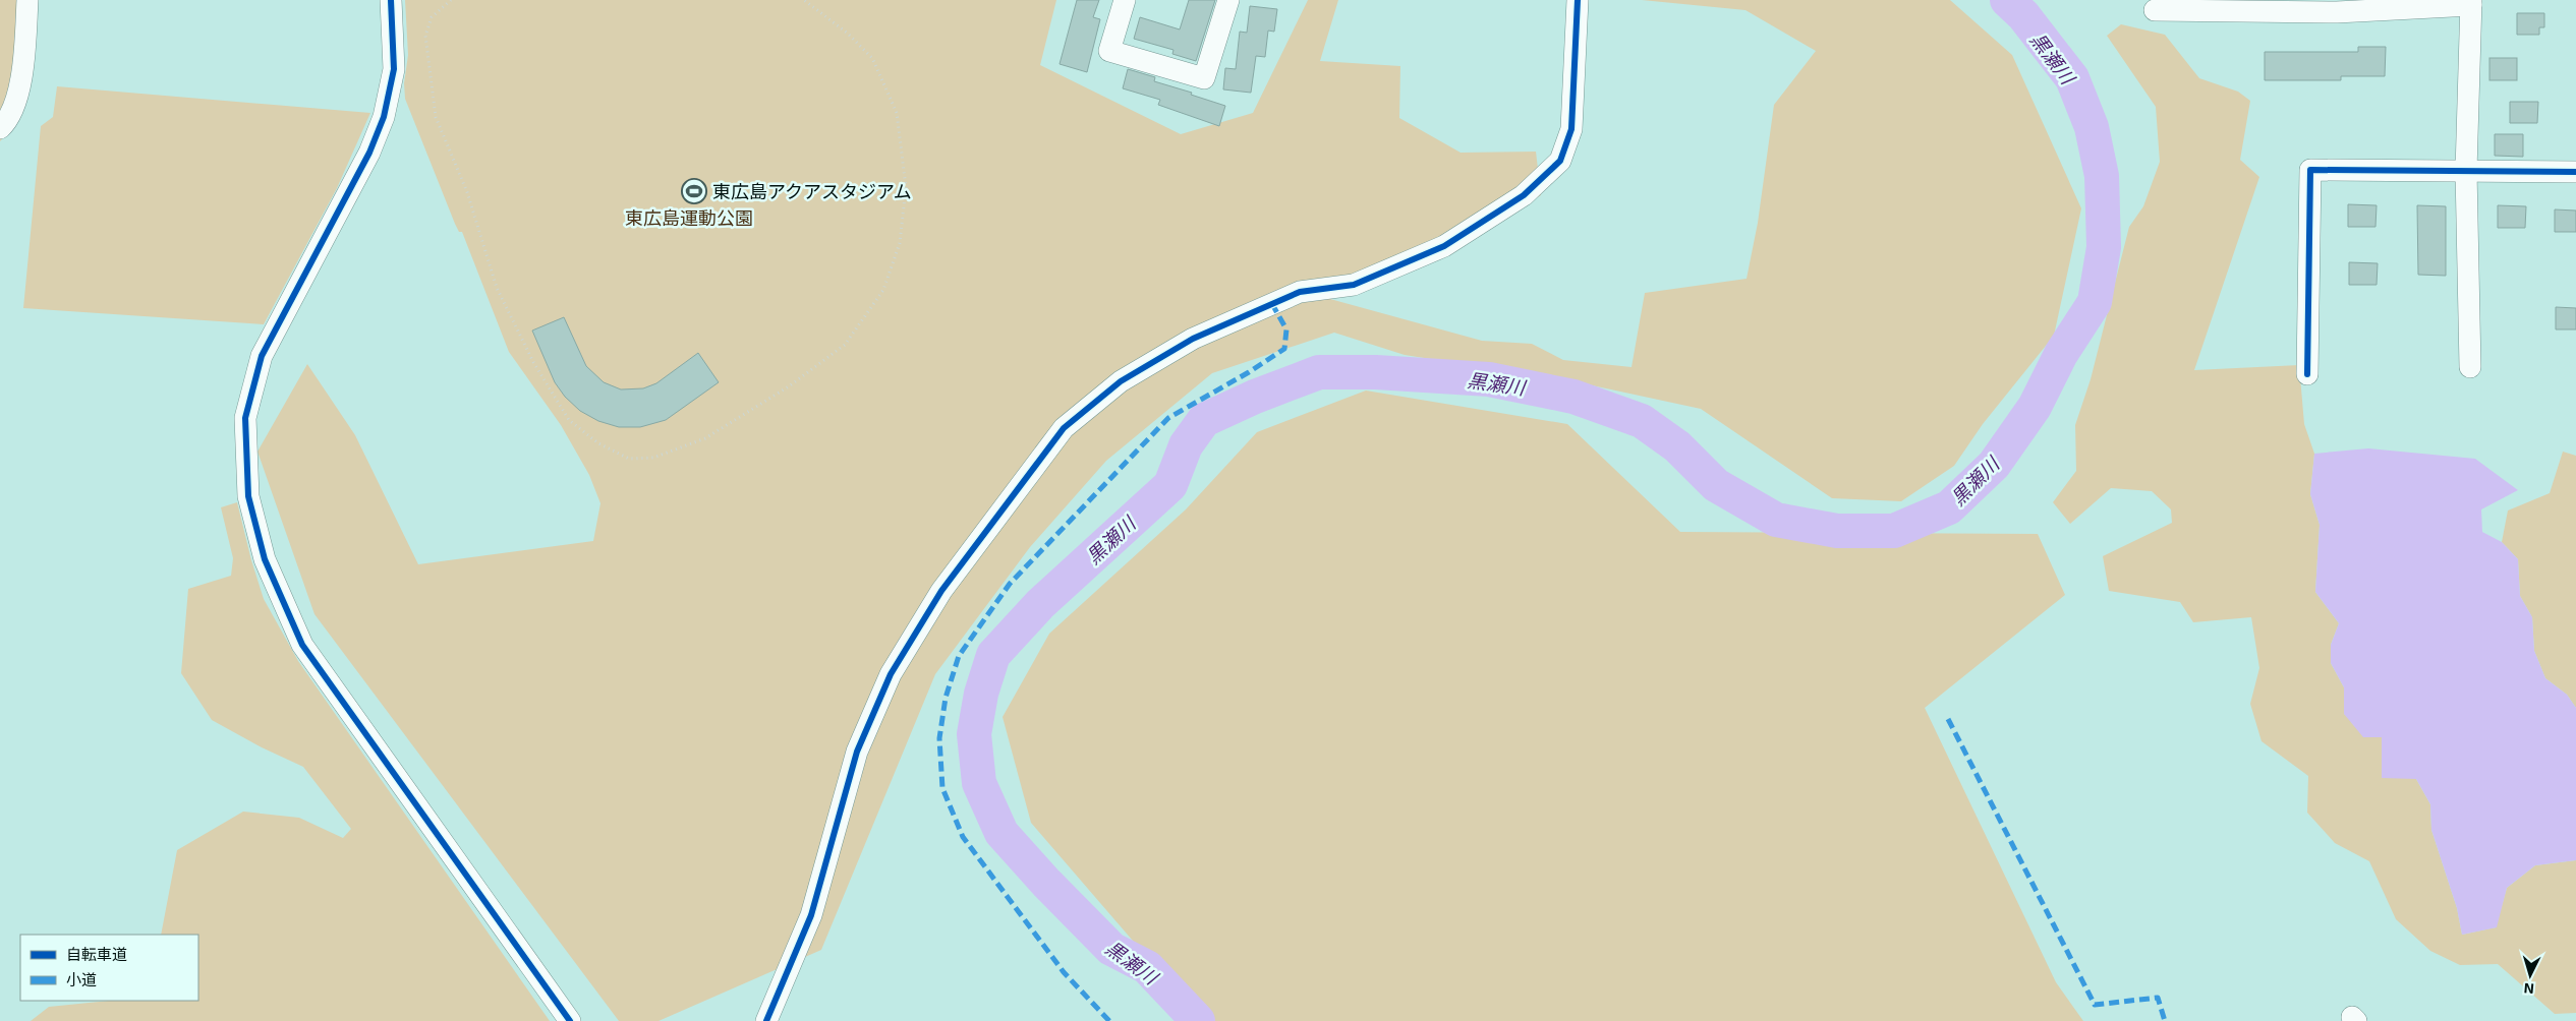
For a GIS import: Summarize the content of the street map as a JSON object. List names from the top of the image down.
{
  "water": ["黒瀬川"],
  "parks": ["東広島運動公園"],
  "places": {
    "sports": ["東広島アクアスタジアム"]
  },
  "legend": ["自転車道", "小道"],
  "north": "bottom"
}
